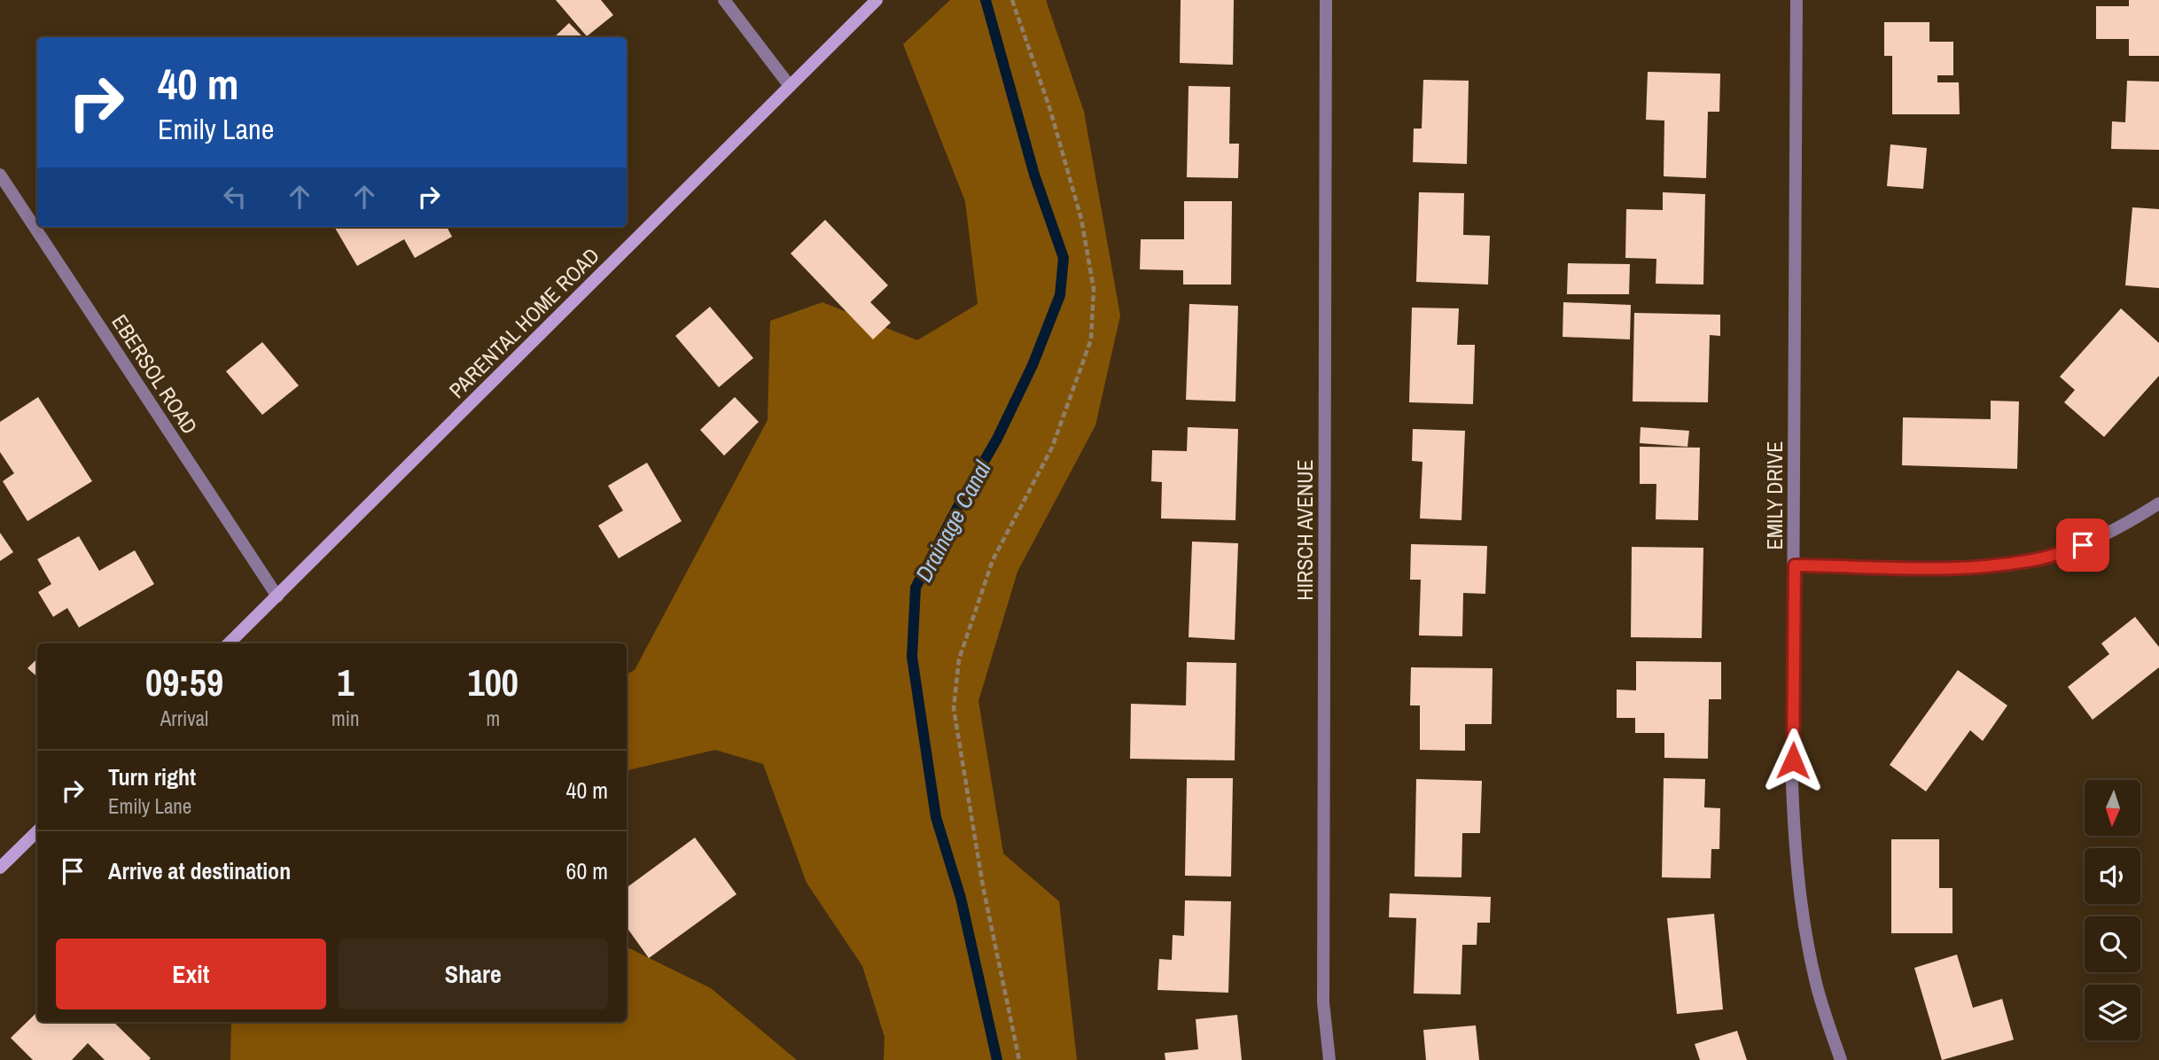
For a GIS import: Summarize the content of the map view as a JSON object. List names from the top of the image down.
{
  "streets": {
    "street": [
      "PARENTAL HOME ROAD",
      "EBERSOL ROAD",
      "EMILY DRIVE",
      "HIRSCH AVENUE"
    ]
  },
  "crossings": [
    ["PARENTAL HOME ROAD", "EBERSOL ROAD"]
  ],
  "water": ["Drainage Canal"],
  "north": "bottom",
  "page": {
    "turn": ["40 m", "Emily Lane"],
    "eta": [
      "09:59",
      "Arrival",
      "1",
      "min",
      "100",
      "m"
    ],
    "list": [
      {
        "name": "Turn right",
        "note": "Emily Lane",
        "value": "40 m"
      },
      {
        "name": "Arrive at destination",
        "value": "60 m"
      }
    ],
    "buttons": ["Exit", "Share"]
  }
}
